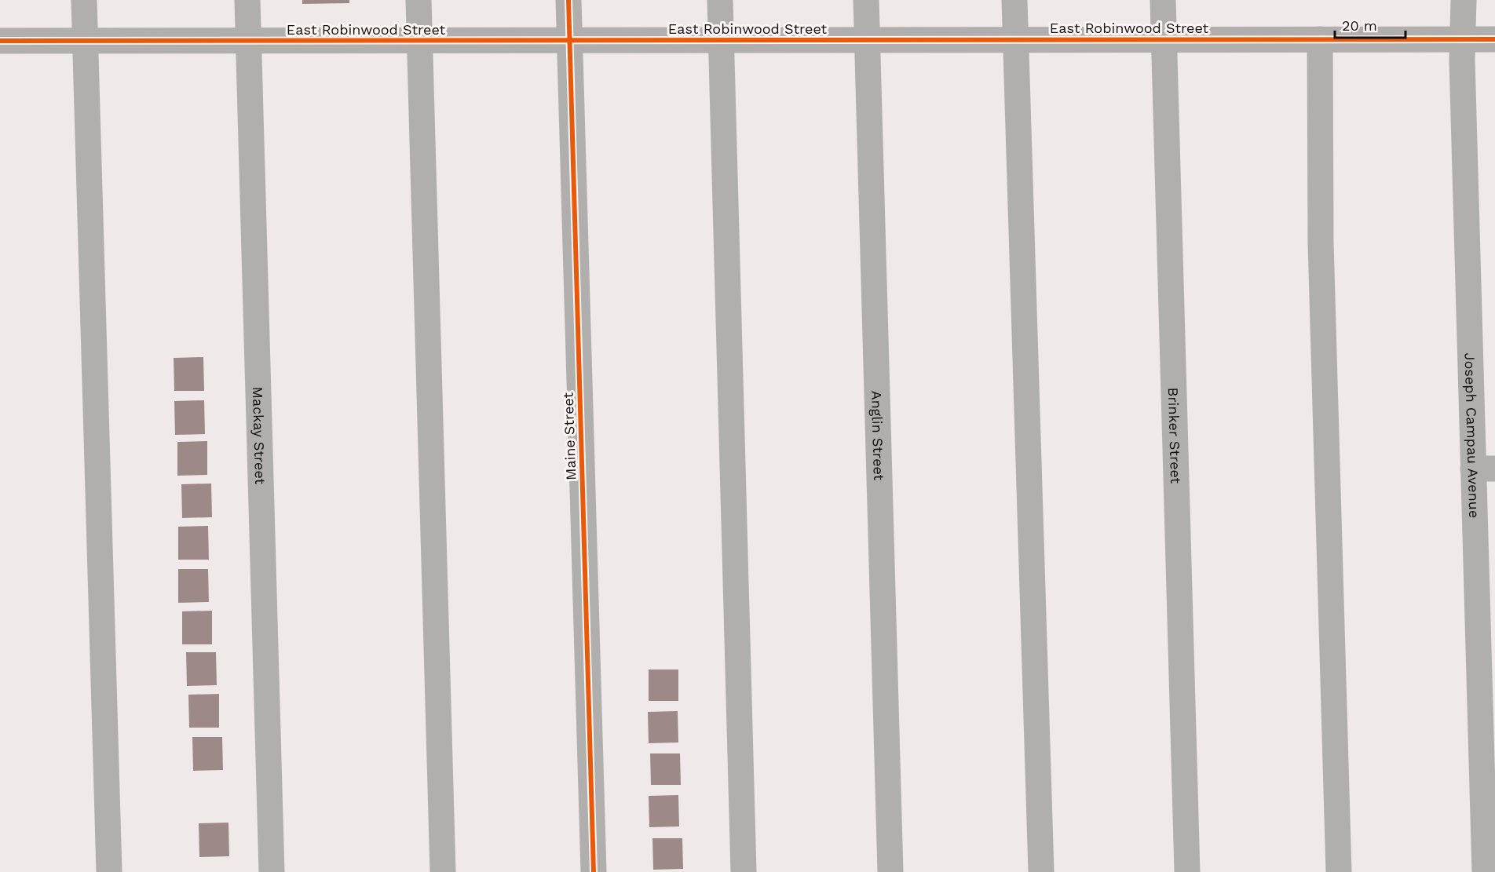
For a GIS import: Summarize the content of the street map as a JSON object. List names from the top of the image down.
{
  "streets": {
    "street": [
      "East Robinwood Street",
      "Mackay Street",
      "Anglin Street",
      "Maine Street",
      "Brinker Street",
      "Joseph Campau Avenue"
    ]
  },
  "crossings": [
    ["East Robinwood Street", "Mackay Street"],
    ["East Robinwood Street", "Anglin Street"],
    ["East Robinwood Street", "Maine Street"],
    ["East Robinwood Street", "Brinker Street"],
    ["East Robinwood Street", "Joseph Campau Avenue"]
  ],
  "scale_bar": "20 m"
}
